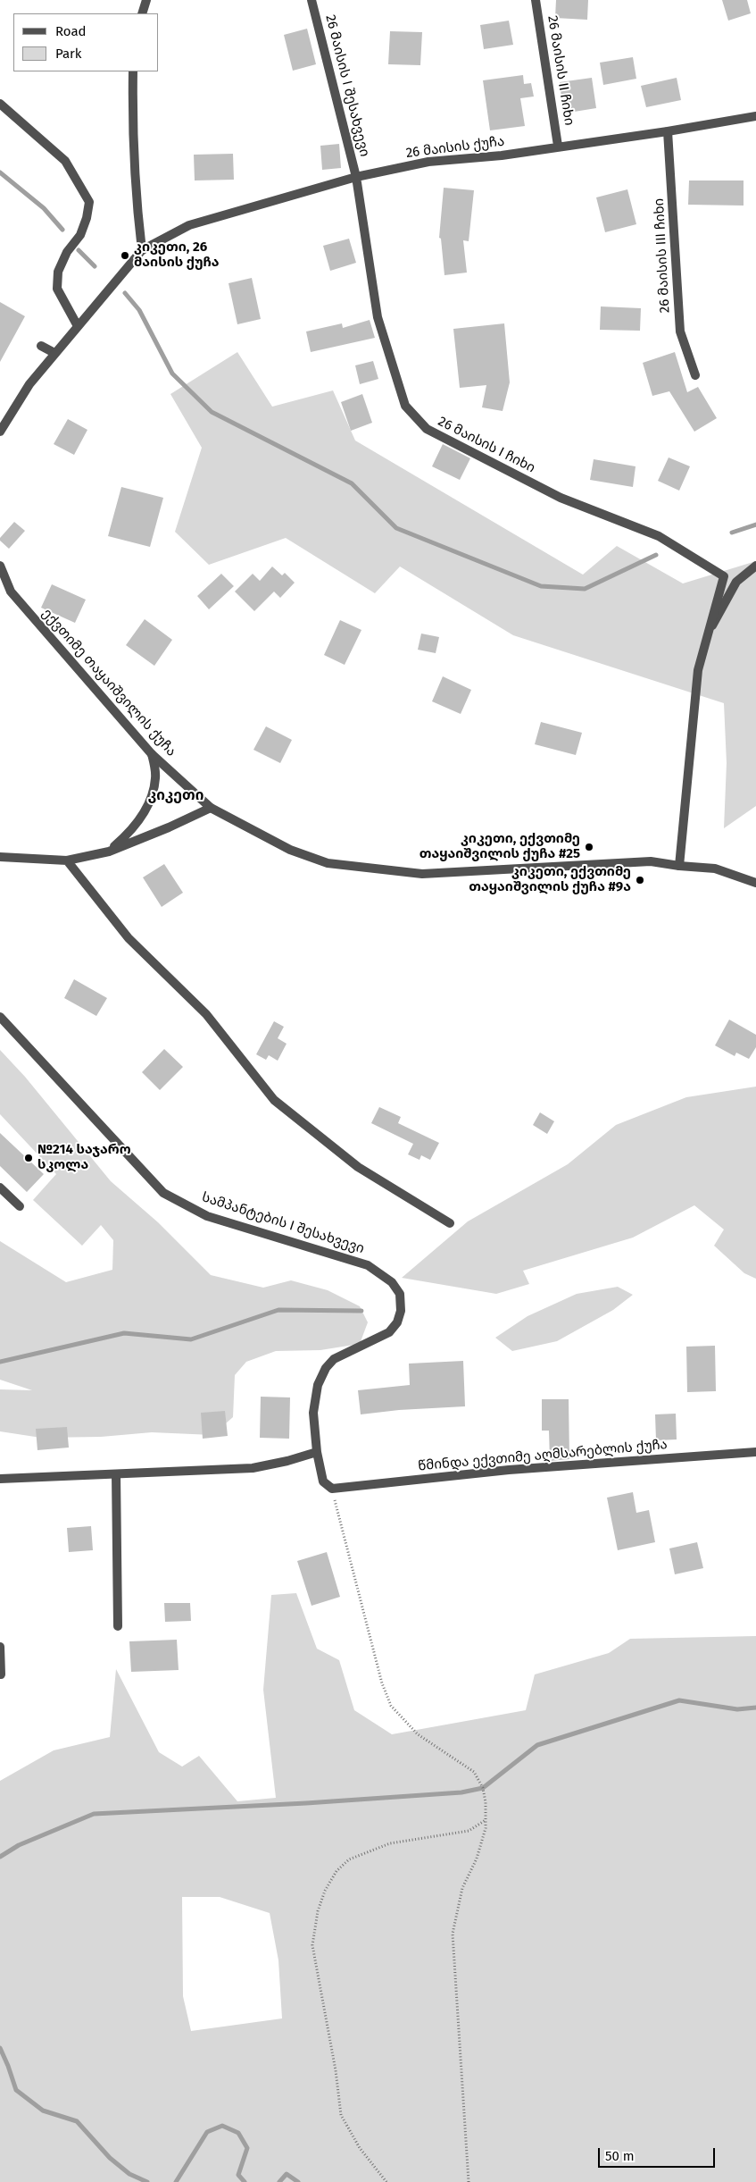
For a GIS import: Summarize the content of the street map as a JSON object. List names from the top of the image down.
{
  "streets": {
    "street": [
      "26 მაისის II ჩიხი",
      "26 მაისის I შესახვევი",
      "26 მაისის ქუჩა",
      "26 მაისის III ჩიხი",
      "26 მაისის I ჩიხი",
      "ექვთიმე თაყაიშვილის ქუჩა",
      "სამპანტების I შესახვევი",
      "წმინდა ექვთიმე აღმსარებლის ქუჩა"
    ]
  },
  "crossings": [
    ["26 მაისის II ჩიხი", "26 მაისის ქუჩა"],
    ["26 მაისის I შესახვევი", "26 მაისის ქუჩა"],
    ["26 მაისის I შესახვევი", "26 მაისის I ჩიხი"],
    ["26 მაისის ქუჩა", "26 მაისის III ჩიხი"],
    ["26 მაისის ქუჩა", "26 მაისის I ჩიხი"],
    ["სამპანტების I შესახვევი", "წმინდა ექვთიმე აღმსარებლის ქუჩა"]
  ],
  "districts": ["კიკეთი"],
  "places": [
    "კიკეთი, 26 მაისის ქუჩა",
    "კიკეთი, ექვთიმე თაყაიშვილის ქუჩა #25",
    "კიკეთი, ექვთიმე თაყაიშვილის ქუჩა #9ა",
    "№214 საჯარო სკოლა"
  ],
  "legend": ["Road", "Park"],
  "scale_bar": "50 m"
}
